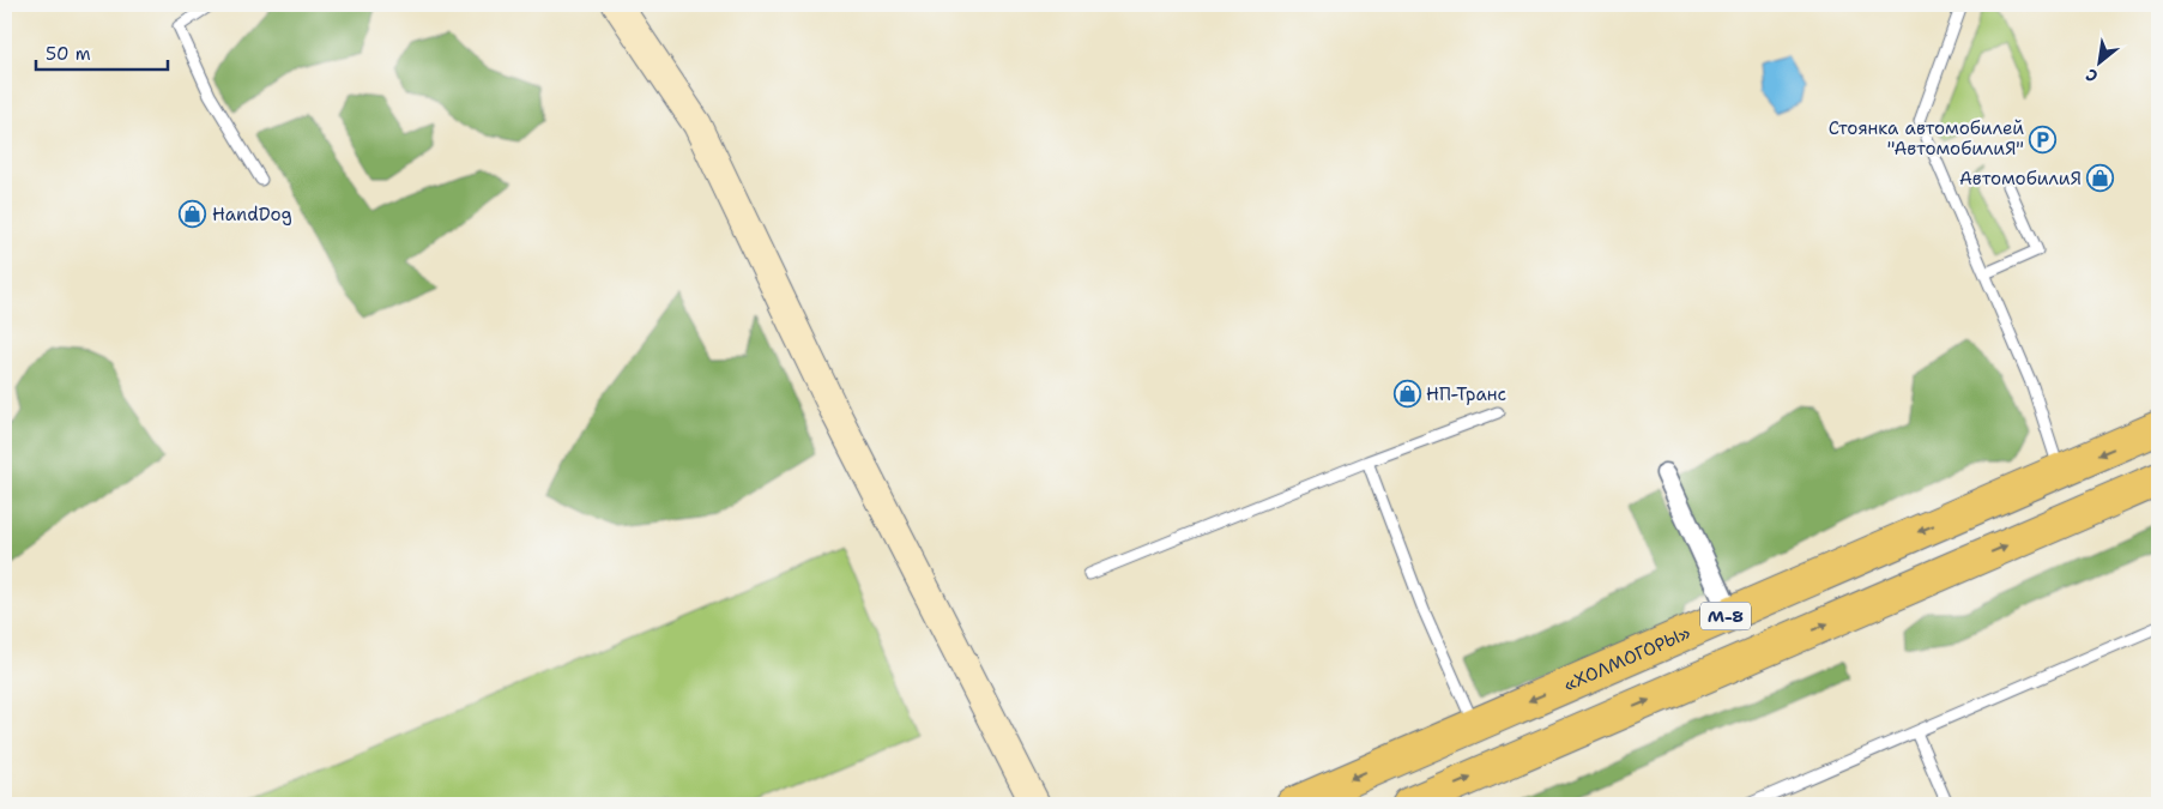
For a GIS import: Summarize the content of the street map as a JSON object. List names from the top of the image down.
{
  "streets": {
    "highway": ["М-8", "«ХОЛМОГОРЫ»"]
  },
  "places": {
    "parking": ["Стоянка автомобилей \"АвтомобилиЯ\""],
    "shop": ["АвтомобилиЯ", "HandDog", "НП-Транс"]
  },
  "scale_bar": "50 m",
  "north": "bottom left"
}
